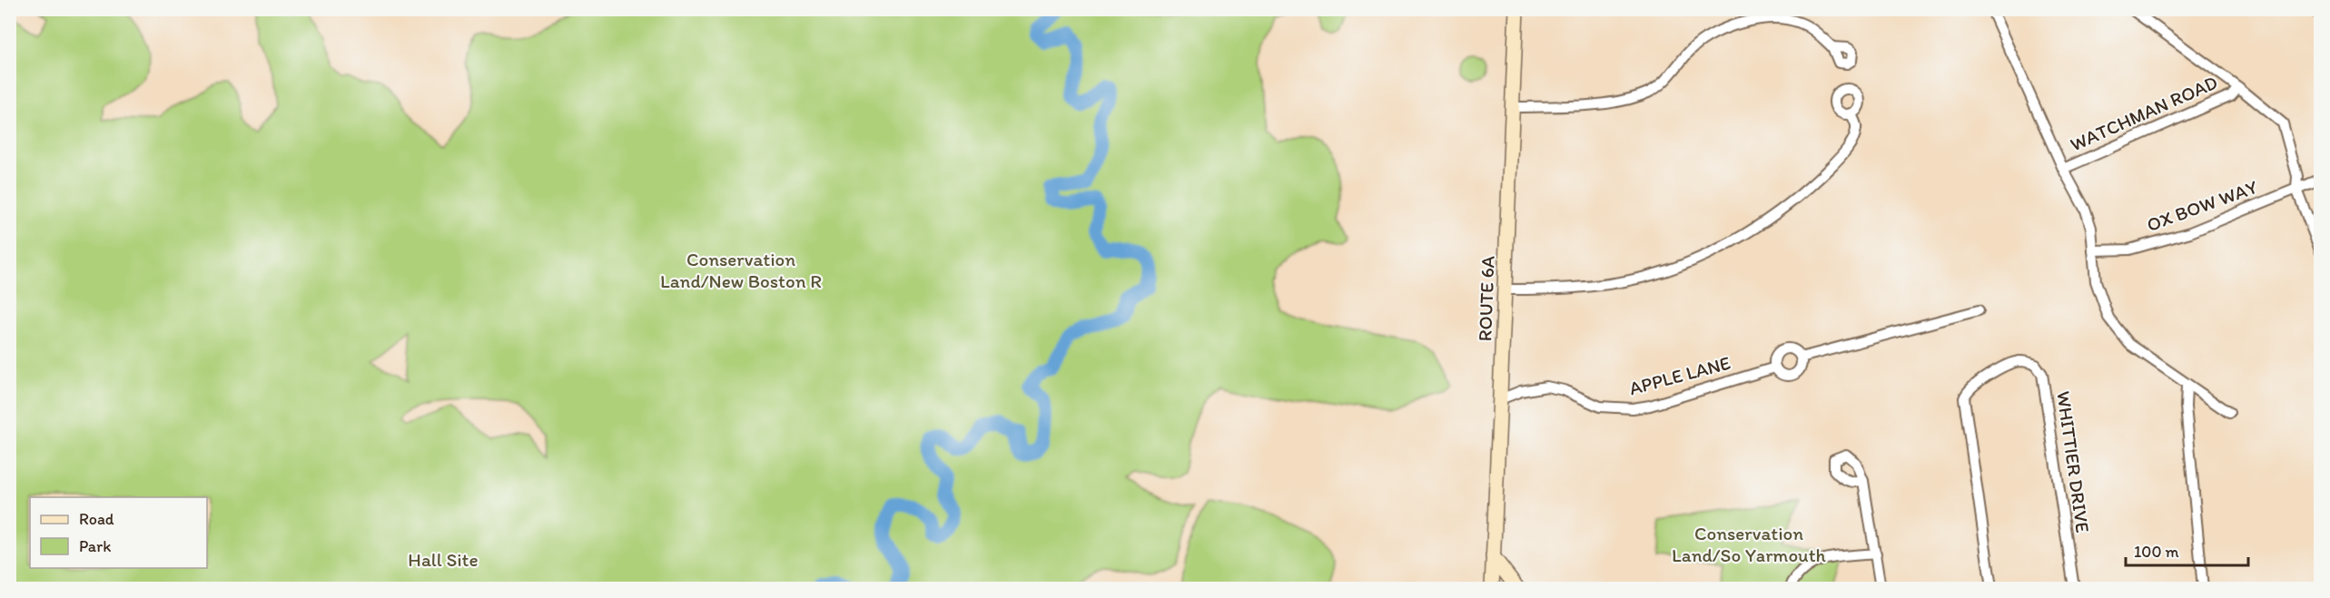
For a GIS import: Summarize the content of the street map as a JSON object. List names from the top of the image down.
{
  "streets": {
    "main road": ["ROUTE 6A"],
    "street": [
      "WATCHMAN ROAD",
      "OX BOW WAY",
      "APPLE LANE",
      "WHITTIER DRIVE"
    ]
  },
  "crossings": [
    ["ROUTE 6A", "APPLE LANE"]
  ],
  "parks": ["Conservation Land/New Boston R", "Conservation Land/So Yarmouth", "Hall Site"],
  "legend": ["Road", "Park"],
  "scale_bar": "100 m"
}
